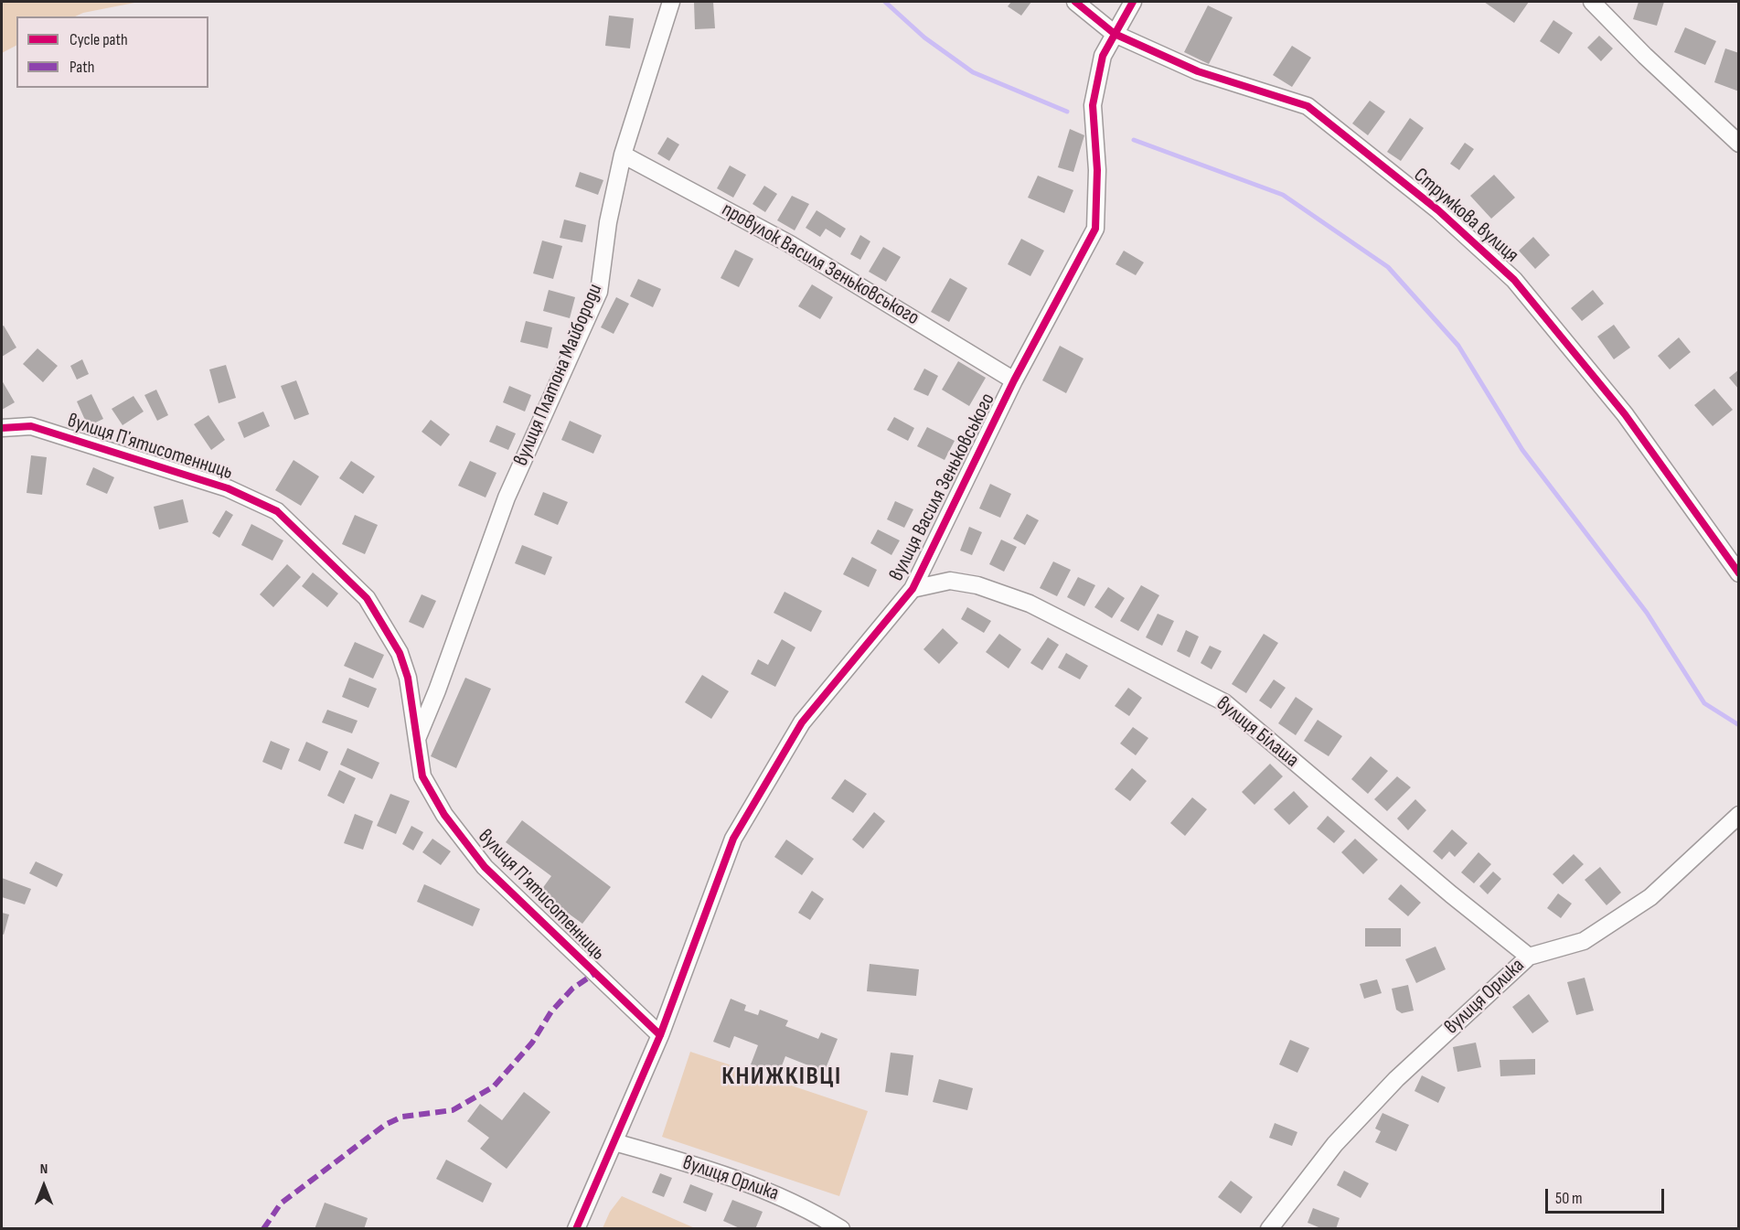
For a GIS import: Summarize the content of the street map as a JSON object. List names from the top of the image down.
{
  "streets": {
    "street": [
      "Струмкова вулиця",
      "провулок Василя Зеньковського",
      "вулиця Платона Майбороди",
      "вулиця Пʼятисотенниць",
      "вулиця Василя Зеньковського",
      "вулиця Білаша",
      "вулиця Орлика"
    ]
  },
  "crossings": [
    ["Струмкова вулиця", "вулиця Василя Зеньковського"],
    ["провулок Василя Зеньковського", "вулиця Платона Майбороди"],
    ["провулок Василя Зеньковського", "вулиця Василя Зеньковського"],
    ["вулиця Платона Майбороди", "вулиця Пʼятисотенниць"],
    ["вулиця Пʼятисотенниць", "вулиця Василя Зеньковського"],
    ["вулиця Василя Зеньковського", "вулиця Білаша"],
    ["вулиця Василя Зеньковського", "вулиця Орлика"],
    ["вулиця Білаша", "вулиця Орлика"]
  ],
  "districts": ["КНИЖКІВЦІ"],
  "legend": ["Cycle path", "Path"],
  "scale_bar": "50 m",
  "north": "top"
}
